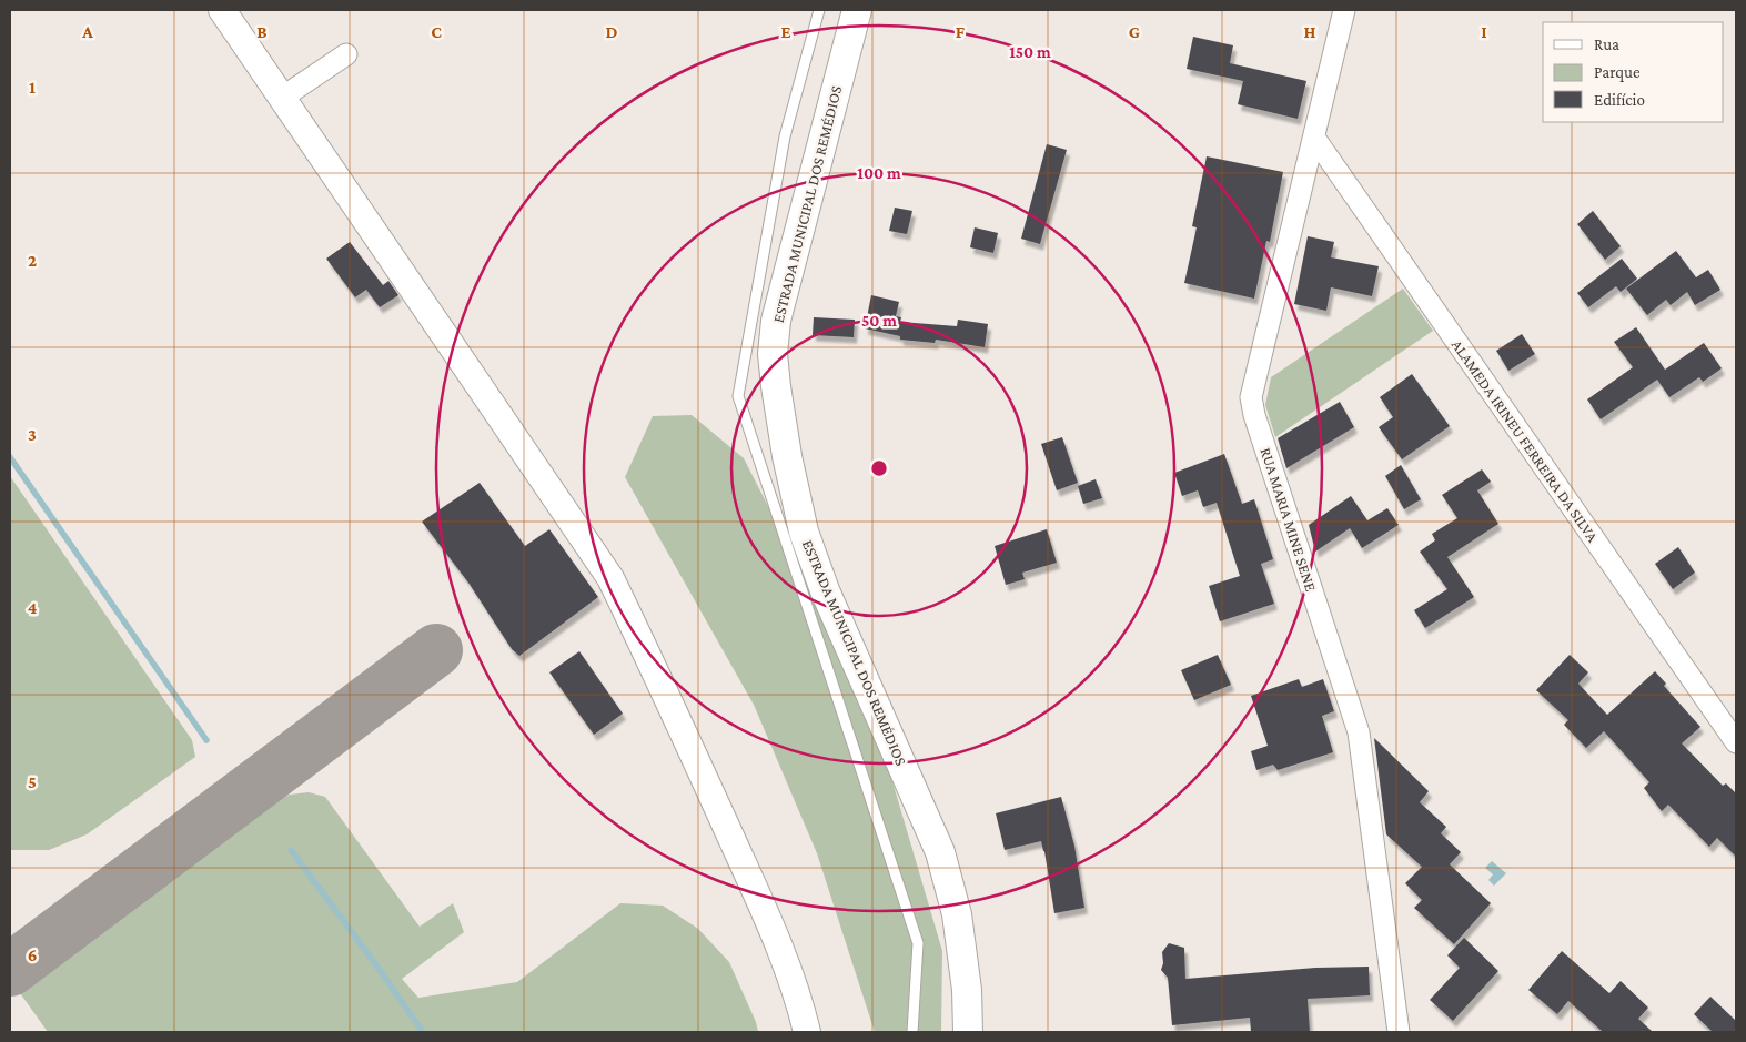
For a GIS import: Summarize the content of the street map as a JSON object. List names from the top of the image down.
{
  "streets": {
    "main road": ["ESTRADA MUNICIPAL DOS REMÉDIOS"],
    "street": ["ALAMEDA IRINEU FERREIRA DA SILVA", "RUA MARIA MINE SENE"]
  },
  "crossings": [
    ["ALAMEDA IRINEU FERREIRA DA SILVA", "RUA MARIA MINE SENE"]
  ],
  "legend": ["Rua", "Parque", "Edifício"],
  "grid": {
    "columns": [
      "A",
      "B",
      "C",
      "D",
      "E",
      "F",
      "G",
      "H",
      "I"
    ],
    "rows": [
      "1",
      "2",
      "3",
      "4",
      "5",
      "6"
    ]
  },
  "rings": ["150 m", "100 m", "50 m"]
}
